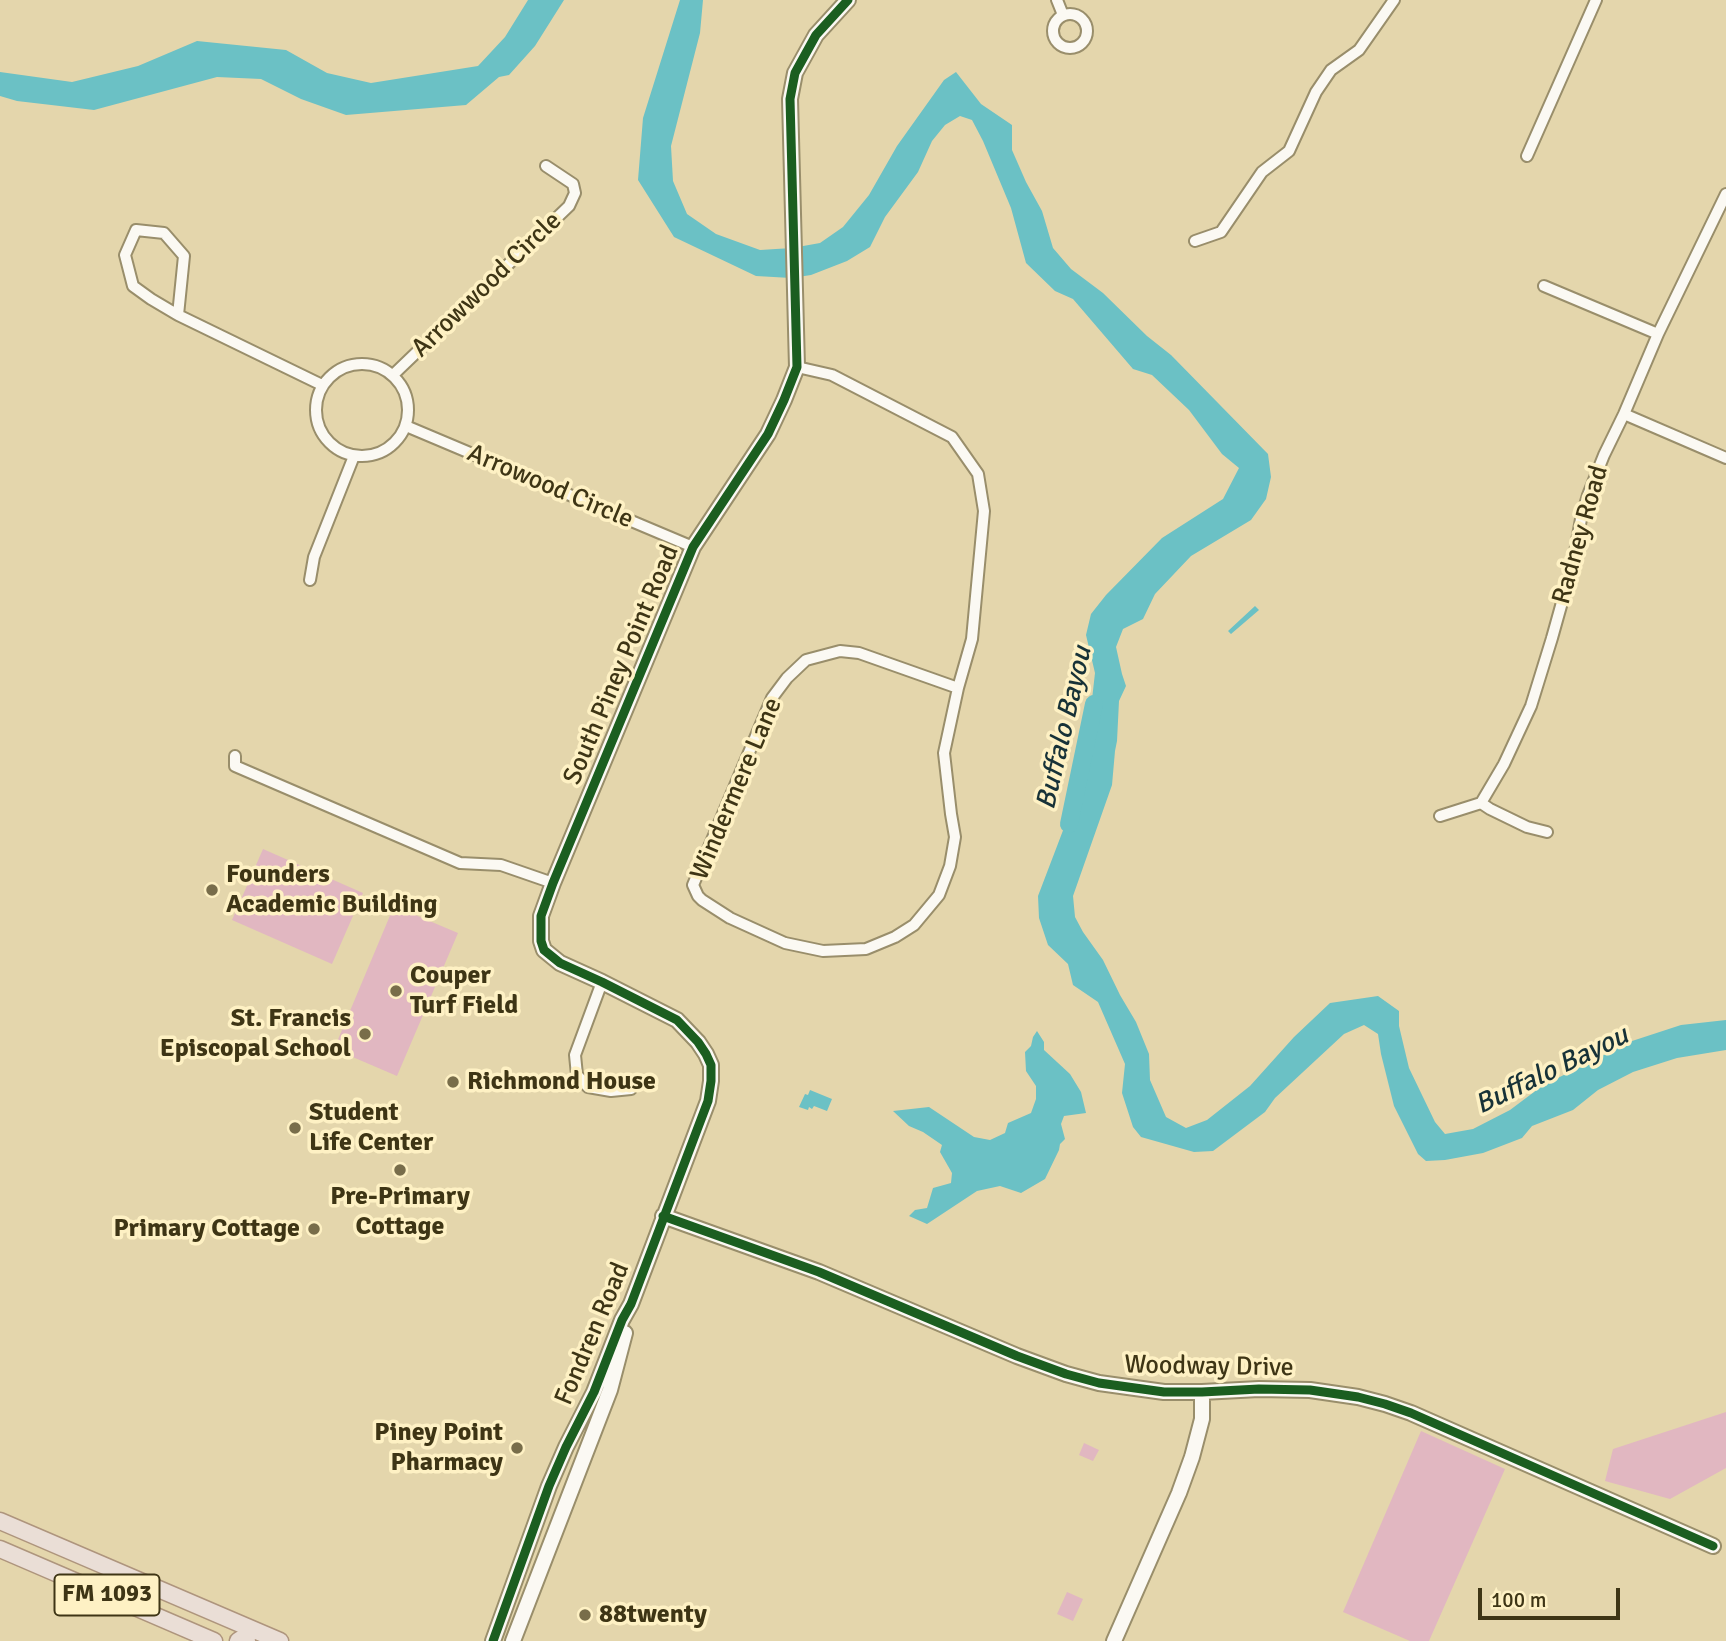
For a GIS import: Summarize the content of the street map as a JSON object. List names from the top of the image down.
{
  "streets": {
    "main road": ["FM 1093"],
    "street": [
      "Arrowwood Circle",
      "Arrowood Circle",
      "Radney Road",
      "South Piney Point Road",
      "Windermere Lane",
      "Fondren Road",
      "Woodway Drive"
    ]
  },
  "crossings": [
    ["Arrowwood Circle", "Arrowood Circle"],
    ["Arrowood Circle", "South Piney Point Road"],
    ["South Piney Point Road", "Windermere Lane"],
    ["South Piney Point Road", "Fondren Road"],
    ["Fondren Road", "Woodway Drive"]
  ],
  "water": ["Buffalo Bayou"],
  "places": [
    "Founders Academic Building",
    "Couper Turf Field",
    "St. Francis Episcopal School",
    "Richmond House",
    "Student Life Center",
    "Pre-Primary Cottage",
    "Primary Cottage",
    "Piney Point Pharmacy",
    "88twenty"
  ],
  "scale_bar": "100 m"
}
